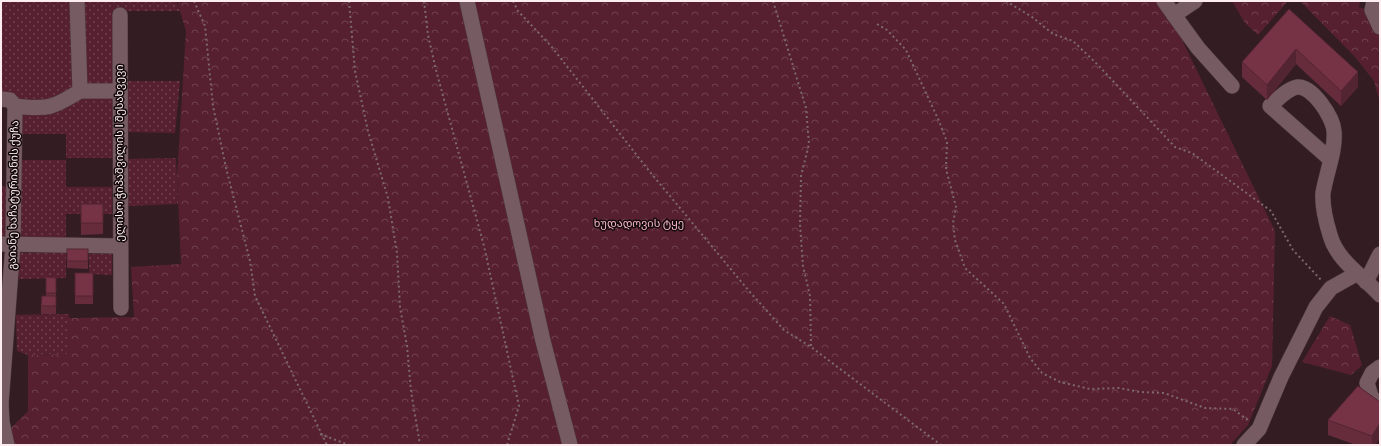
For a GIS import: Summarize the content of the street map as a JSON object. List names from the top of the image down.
{
  "streets": {
    "street": ["ელისო ჭიპაშვილის I შესახვევი", "გაიანე ხაჩატურიანის ქუჩა"]
  },
  "crossings": [
    ["ელისო ჭიპაშვილის I შესახვევი", "გაიანე ხაჩატურიანის ქუჩა"]
  ],
  "parks": ["ხუდადოვის ტყე"]
}
